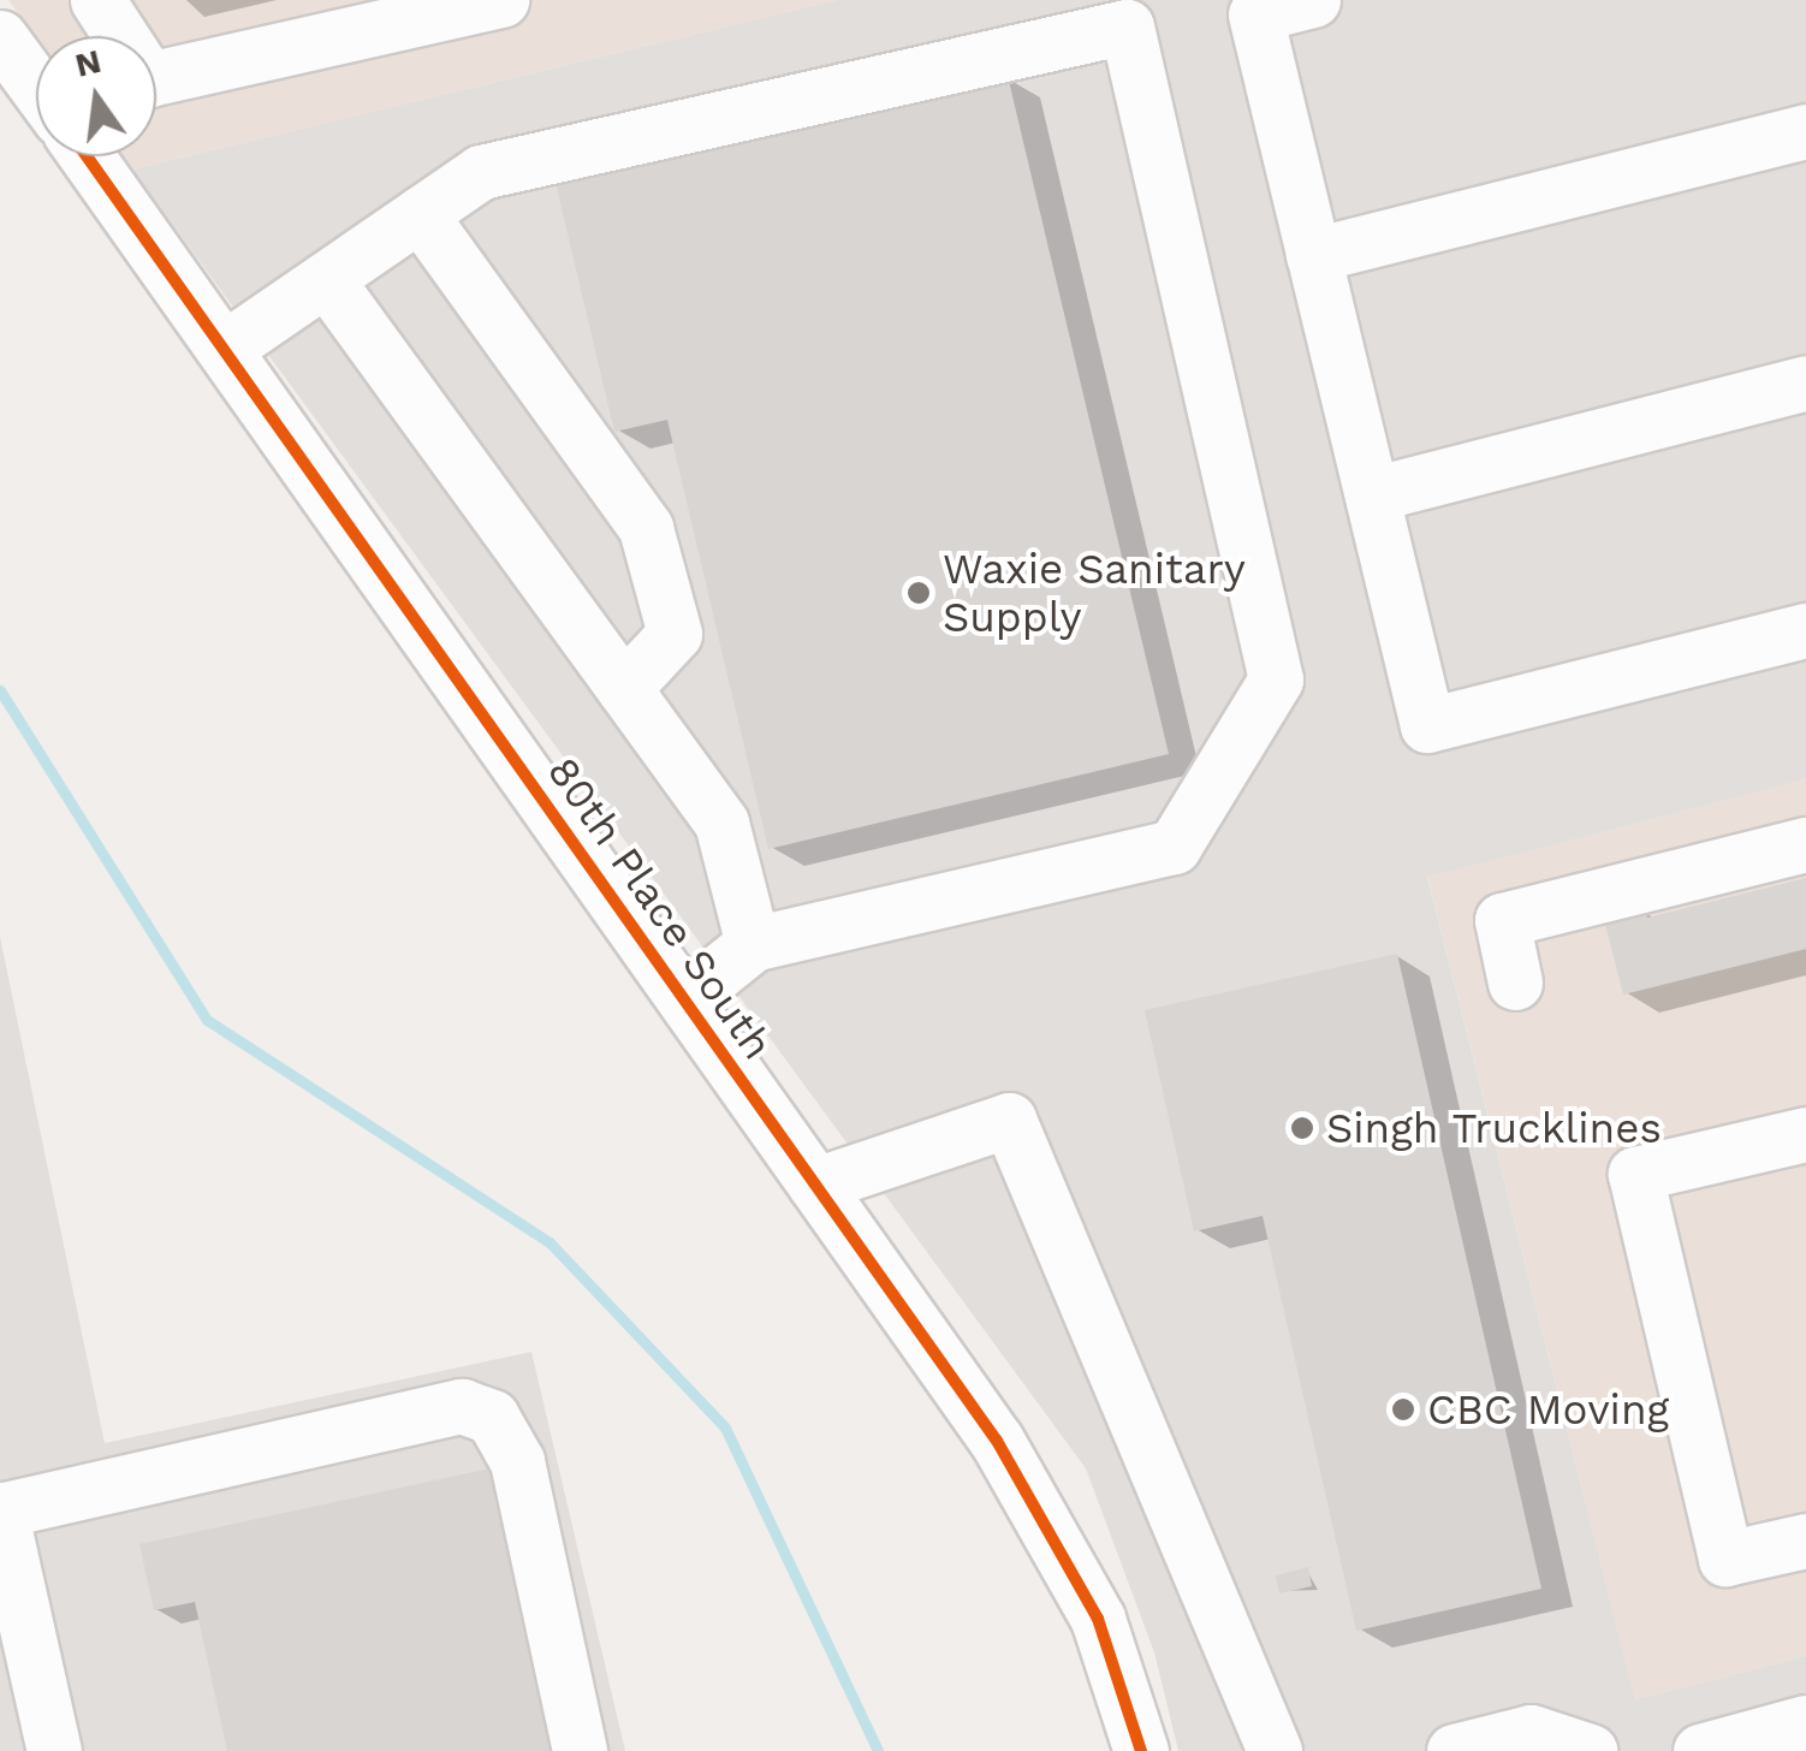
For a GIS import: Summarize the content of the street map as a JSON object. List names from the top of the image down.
{
  "streets": {
    "street": ["80th Place South"]
  },
  "places": ["Waxie Sanitary Supply", "Singh Trucklines", "CBC Moving"],
  "north": "top"
}
